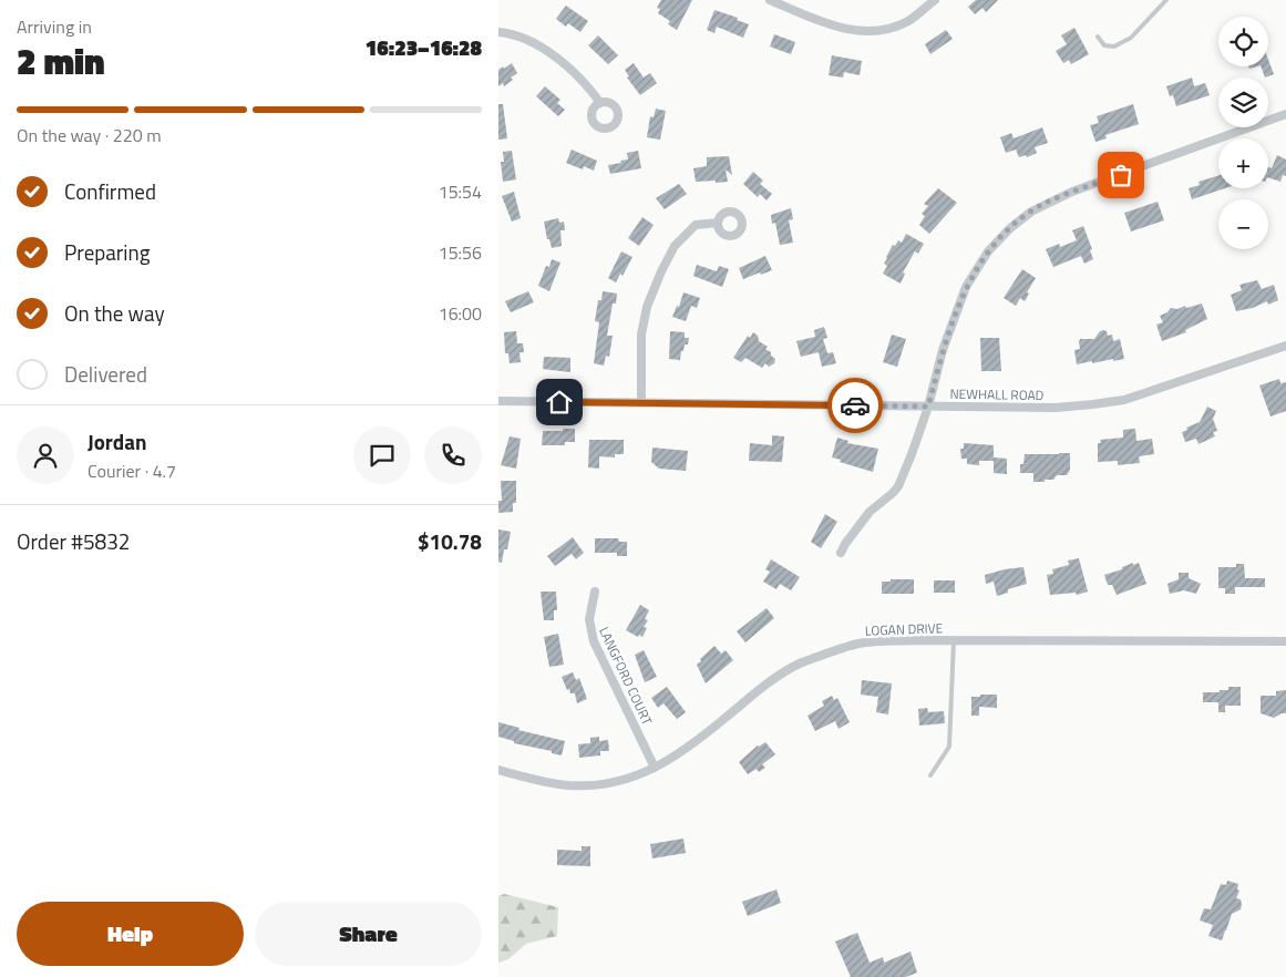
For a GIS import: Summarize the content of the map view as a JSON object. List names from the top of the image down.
{
  "streets": {
    "street": ["NEWHALL ROAD", "LOGAN DRIVE", "LANGFORD COURT"]
  },
  "crossings": [
    ["LOGAN DRIVE", "LANGFORD COURT"]
  ],
  "page": {
    "heading": ["2 min", "Arriving in", "16:23–16:28"],
    "panel": [
      "Jordan",
      "Courier · 4.7",
      "Order #5832",
      "$10.78"
    ],
    "map_buttons": ["+", "−"],
    "bar": "On the way · 220 m",
    "list": [
      ["Confirmed", "15:54"],
      ["Preparing", "15:56"],
      ["On the way", "16:00"],
      "Delivered"
    ],
    "buttons": ["Help", "Share"]
  }
}
